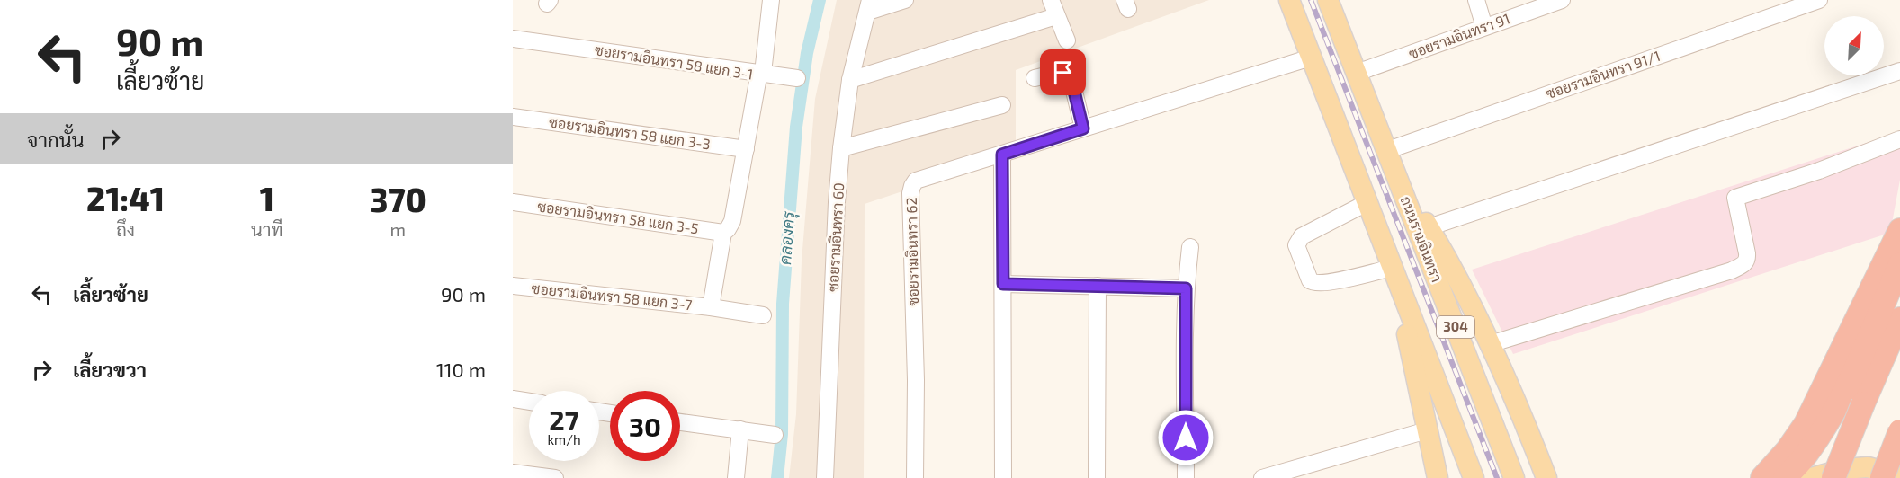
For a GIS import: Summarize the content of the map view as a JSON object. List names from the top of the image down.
{
  "streets": {
    "main road": ["ถนนรามอินทรา", "304"],
    "street": [
      "ซอยรามอินทรา 91",
      "ซอยรามอินทรา 58 แยก 3-1",
      "ซอยรามอินทรา 91/1",
      "ซอยรามอินทรา 58 แยก 3-3",
      "ซอยรามอินทรา 58 แยก 3-5",
      "ซอยรามอินทรา 60",
      "ซอยรามอินทรา 62",
      "ซอยรามอินทรา 58 แยก 3-7"
    ]
  },
  "crossings": [
    ["ซอยรามอินทรา 91", "ถนนรามอินทรา"],
    ["ซอยรามอินทรา 58 แยก 3-1", "ซอยรามอินทรา 58 แยก 3-3"],
    ["ซอยรามอินทรา 58 แยก 3-1", "ซอยรามอินทรา 58 แยก 3-5"],
    ["ซอยรามอินทรา 58 แยก 3-1", "ซอยรามอินทรา 58 แยก 3-7"],
    ["ซอยรามอินทรา 91/1", "ถนนรามอินทรา"],
    ["ซอยรามอินทรา 62", "304"]
  ],
  "water": ["คลองครุ"],
  "north": "top right",
  "page": {
    "turn": ["90 m", "เลี้ยวซ้าย"],
    "then": "จากนั้น",
    "eta": [
      "21:41",
      "ถึง",
      "1",
      "นาที",
      "370",
      "m"
    ],
    "list": [
      {
        "name": "เลี้ยวซ้าย",
        "value": "90 m"
      },
      {
        "name": "เลี้ยวขวา",
        "value": "110 m"
      }
    ],
    "speed": "27 km/h",
    "limit": "30"
  }
}
